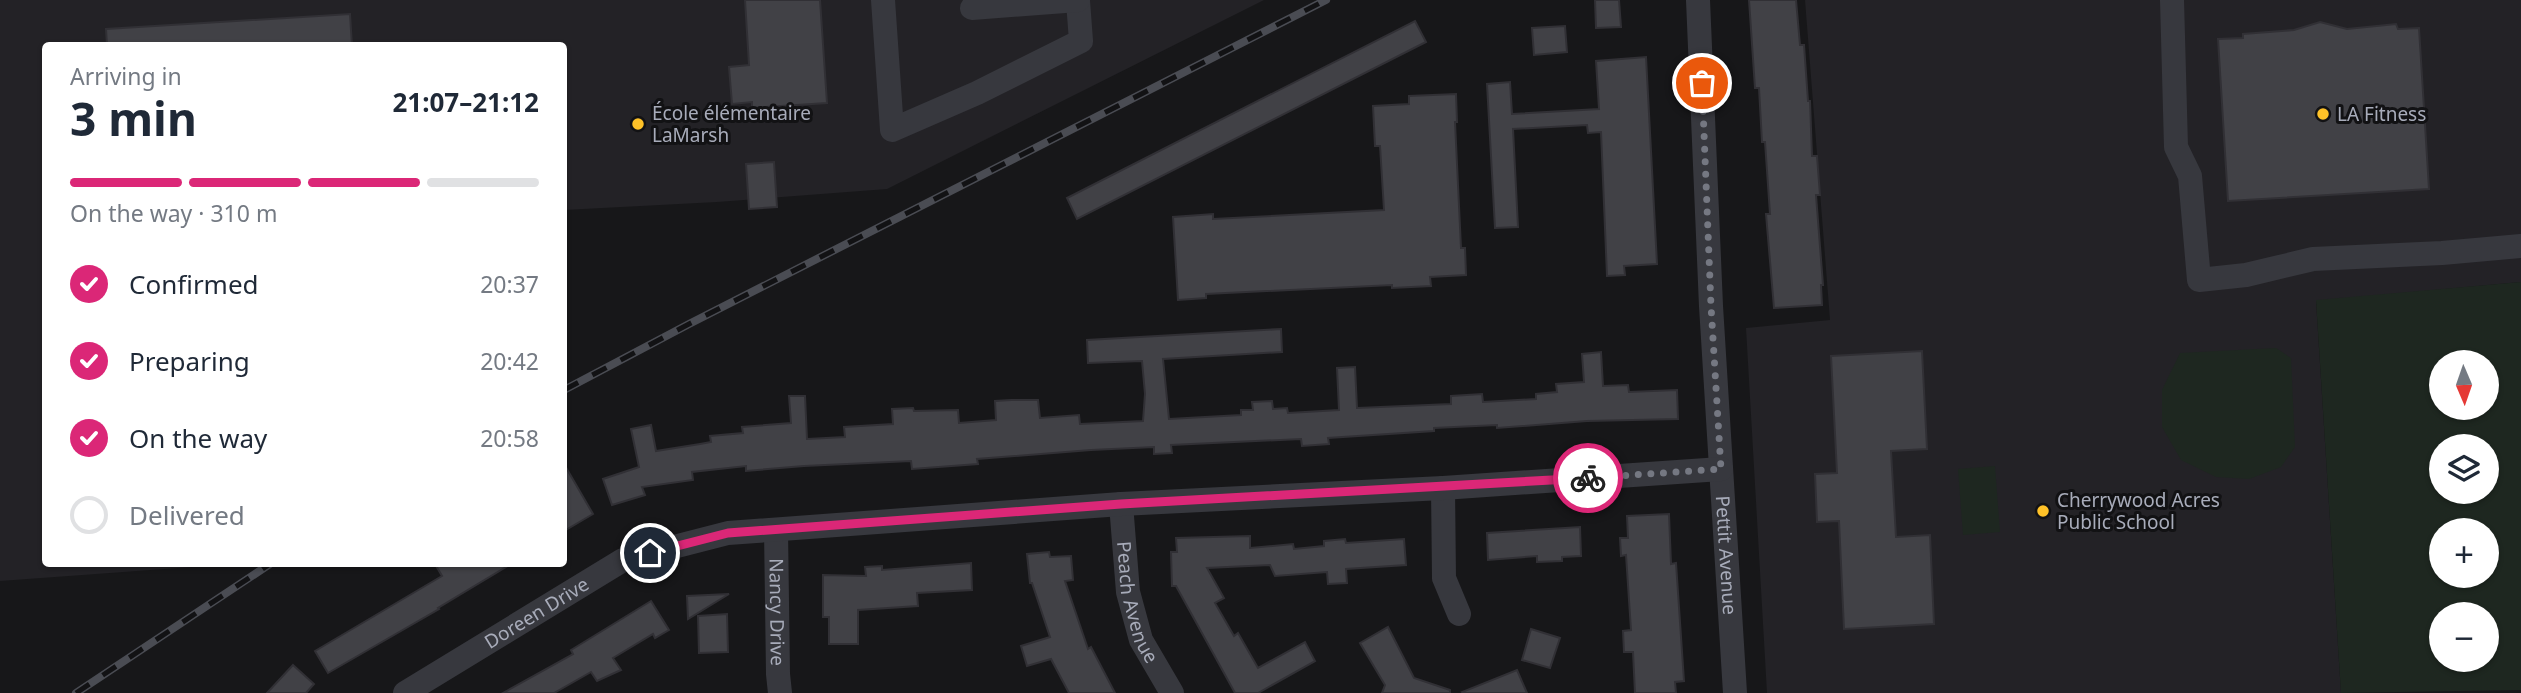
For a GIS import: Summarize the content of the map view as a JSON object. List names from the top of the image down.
{
  "streets": {
    "street": [
      "Pettit Avenue",
      "Peach Avenue",
      "Nancy Drive",
      "Doreen Drive"
    ]
  },
  "crossings": [
    ["Pettit Avenue", "Doreen Drive"],
    ["Peach Avenue", "Doreen Drive"],
    ["Nancy Drive", "Doreen Drive"]
  ],
  "places": ["LA Fitness", "École élémentaire LaMarsh", "Cherrywood Acres Public School"],
  "north": "bottom",
  "page": {
    "heading": ["3 min", "Arriving in", "21:07–21:12"],
    "bar": "On the way · 310 m",
    "list": [
      ["Confirmed", "20:37"],
      ["Preparing", "20:42"],
      ["On the way", "20:58"],
      "Delivered"
    ],
    "map_buttons": ["+", "−"]
  }
}
